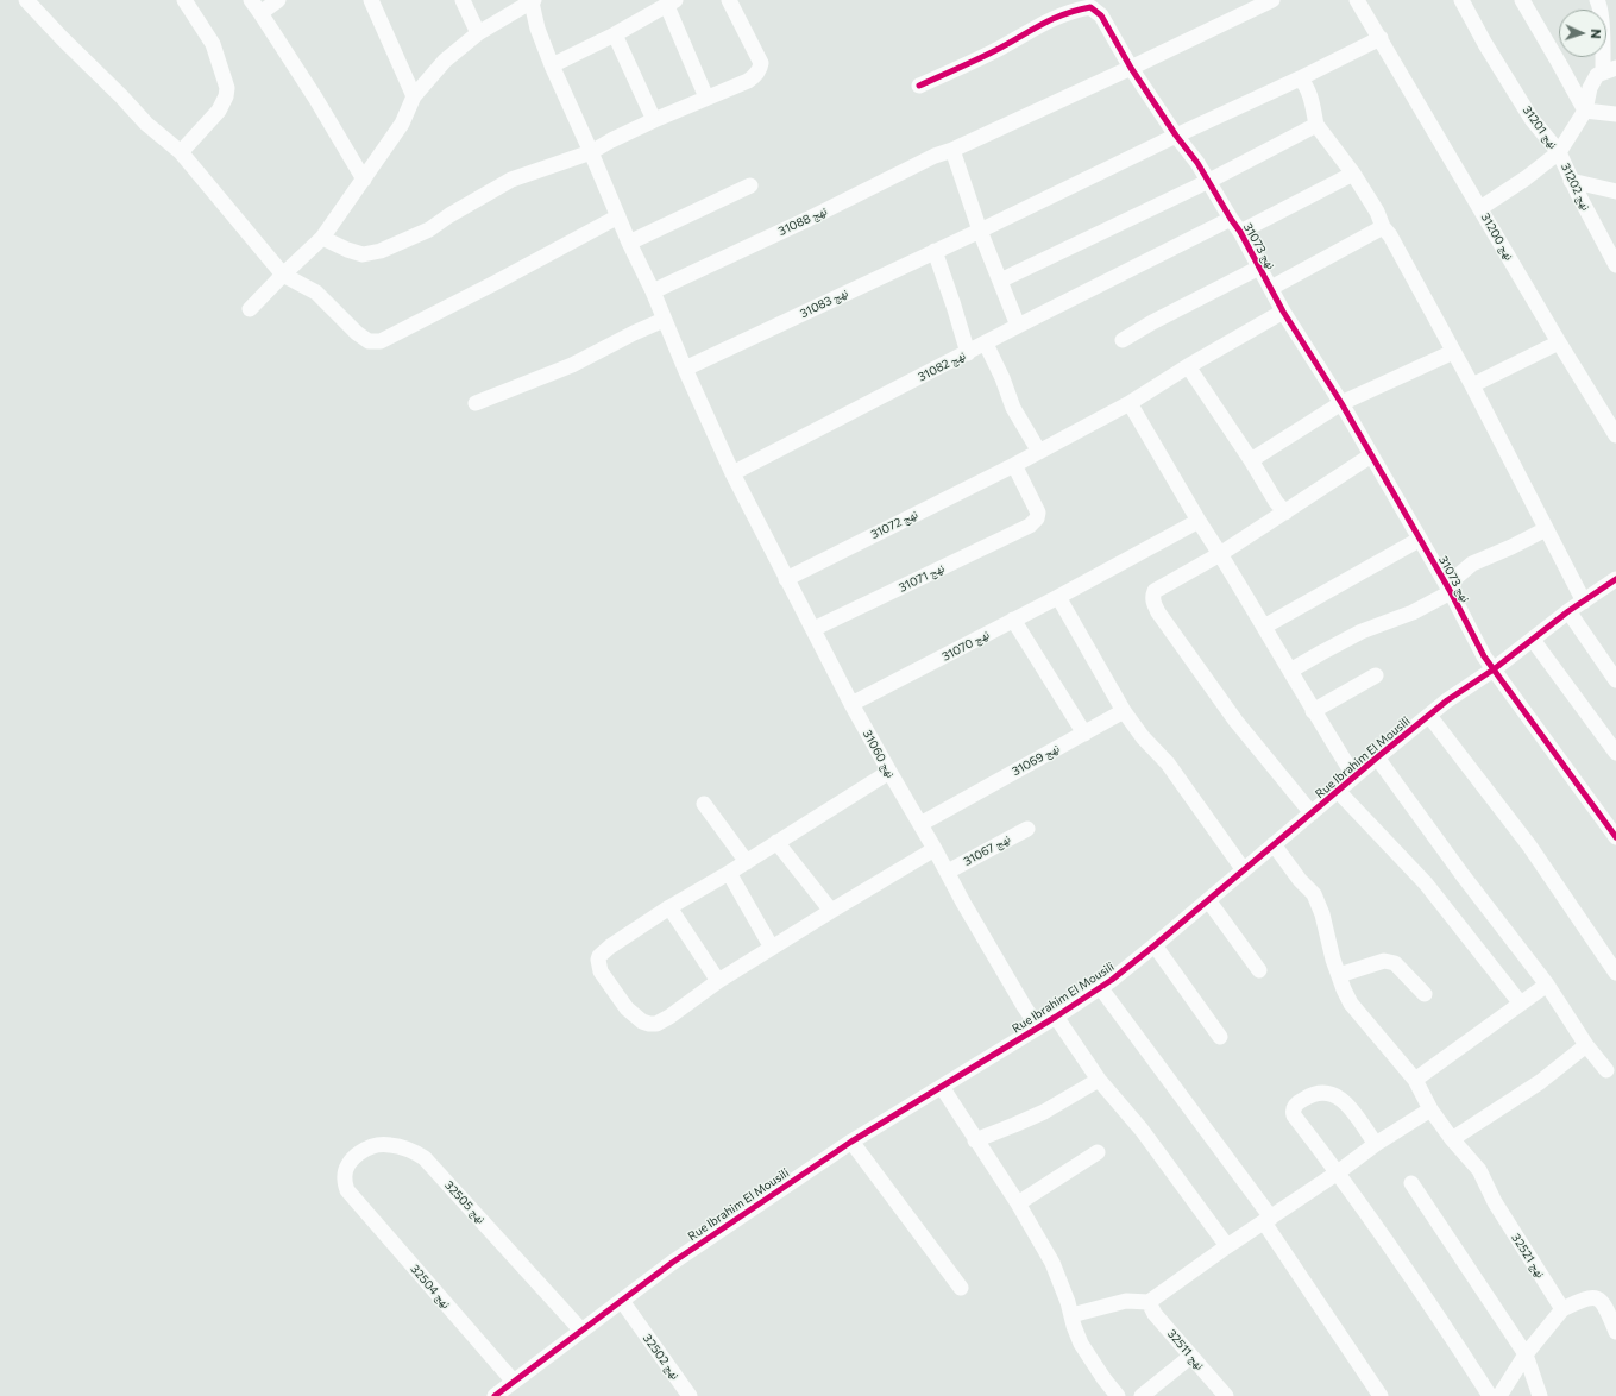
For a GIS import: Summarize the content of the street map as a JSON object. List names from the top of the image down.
{
  "streets": {
    "street": [
      "نهج 31201",
      "نهج 31202",
      "نهج 31088",
      "نهج 31200",
      "نهج 31073",
      "نهج 31083",
      "نهج 31082",
      "نهج 31072",
      "نهج 31071",
      "نهج 31070",
      "نهج 31060",
      "Rue Ibrahim El Mousili",
      "نهج 31069",
      "نهج 31067",
      "نهج 32505",
      "نهج 32521",
      "نهج 32504",
      "نهج 32511",
      "نهج 32502"
    ]
  },
  "crossings": [
    ["نهج 31201", "نهج 31202"],
    ["نهج 31201", "نهج 31200"],
    ["نهج 31088", "نهج 31073"],
    ["نهج 31073", "نهج 31082"],
    ["نهج 31073", "نهج 31072"],
    ["نهج 31073", "Rue Ibrahim El Mousili"],
    ["نهج 31083", "نهج 31060"],
    ["نهج 31082", "نهج 31060"],
    ["نهج 31072", "نهج 31071"],
    ["نهج 31072", "نهج 31060"],
    ["نهج 31071", "نهج 31060"],
    ["نهج 31070", "نهج 31060"],
    ["نهج 31060", "Rue Ibrahim El Mousili"],
    ["نهج 31060", "نهج 31069"],
    ["نهج 31060", "نهج 31067"],
    ["Rue Ibrahim El Mousili", "نهج 32505"],
    ["Rue Ibrahim El Mousili", "نهج 32521"],
    ["Rue Ibrahim El Mousili", "نهج 32504"],
    ["Rue Ibrahim El Mousili", "نهج 32502"],
    ["نهج 32505", "نهج 32504"]
  ],
  "north": "right"
}
